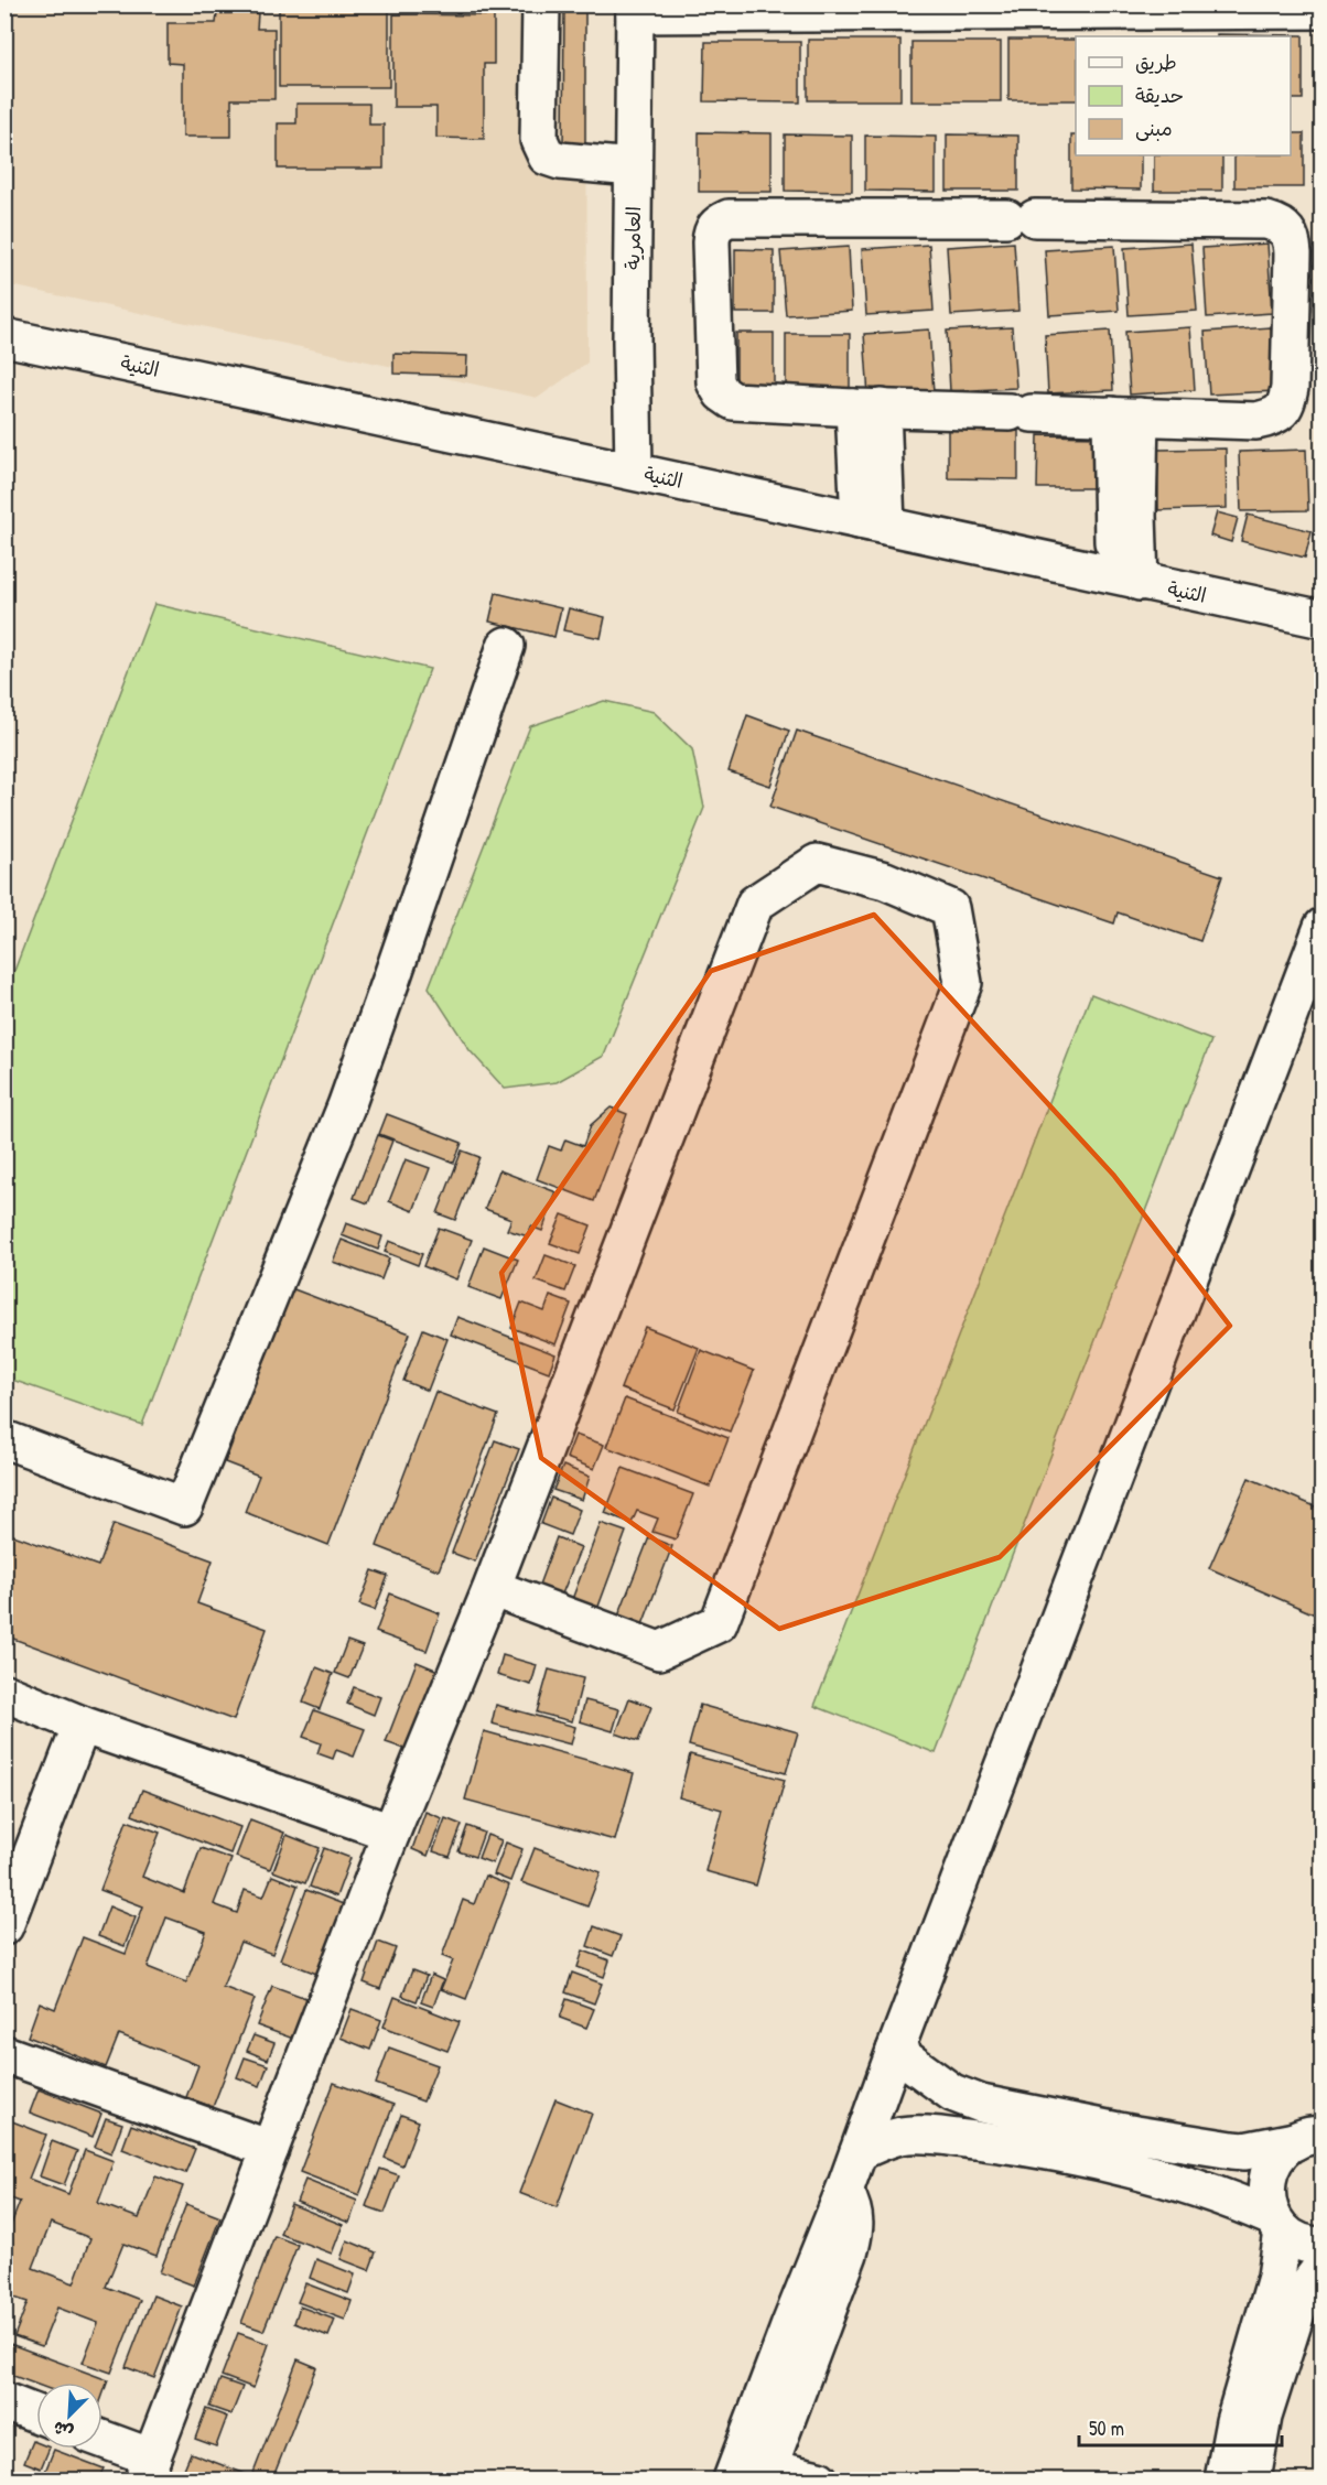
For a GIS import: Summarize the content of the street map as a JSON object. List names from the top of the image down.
{
  "streets": {
    "street": ["العامرية", "الثنية"]
  },
  "crossings": [
    ["العامرية", "الثنية"]
  ],
  "legend": ["طريق", "حديقة", "مبنى"],
  "scale_bar": "50 m",
  "north": "bottom left"
}
